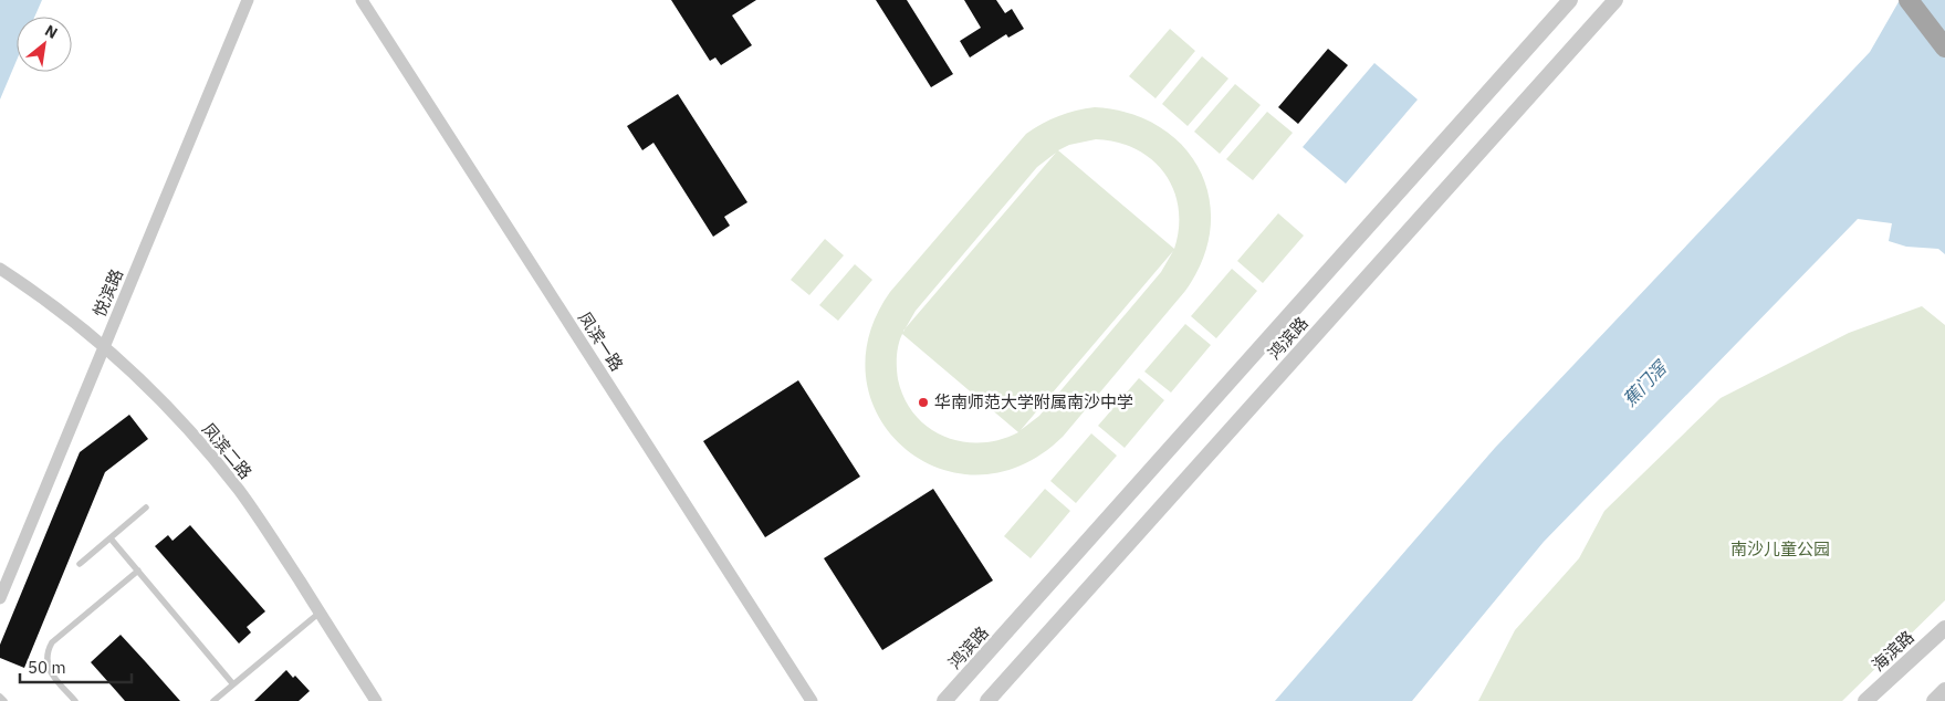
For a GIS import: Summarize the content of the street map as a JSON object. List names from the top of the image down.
{
  "streets": {
    "street": [
      "悦滨路",
      "鸿滨路",
      "凤滨一路",
      "凤滨二路",
      "海滨路"
    ]
  },
  "crossings": [
    ["悦滨路", "凤滨二路"]
  ],
  "water": ["蕉门滘"],
  "parks": ["南沙儿童公园"],
  "places": ["华南师范大学附属南沙中学"],
  "scale_bar": "50 m",
  "north": "top right"
}
